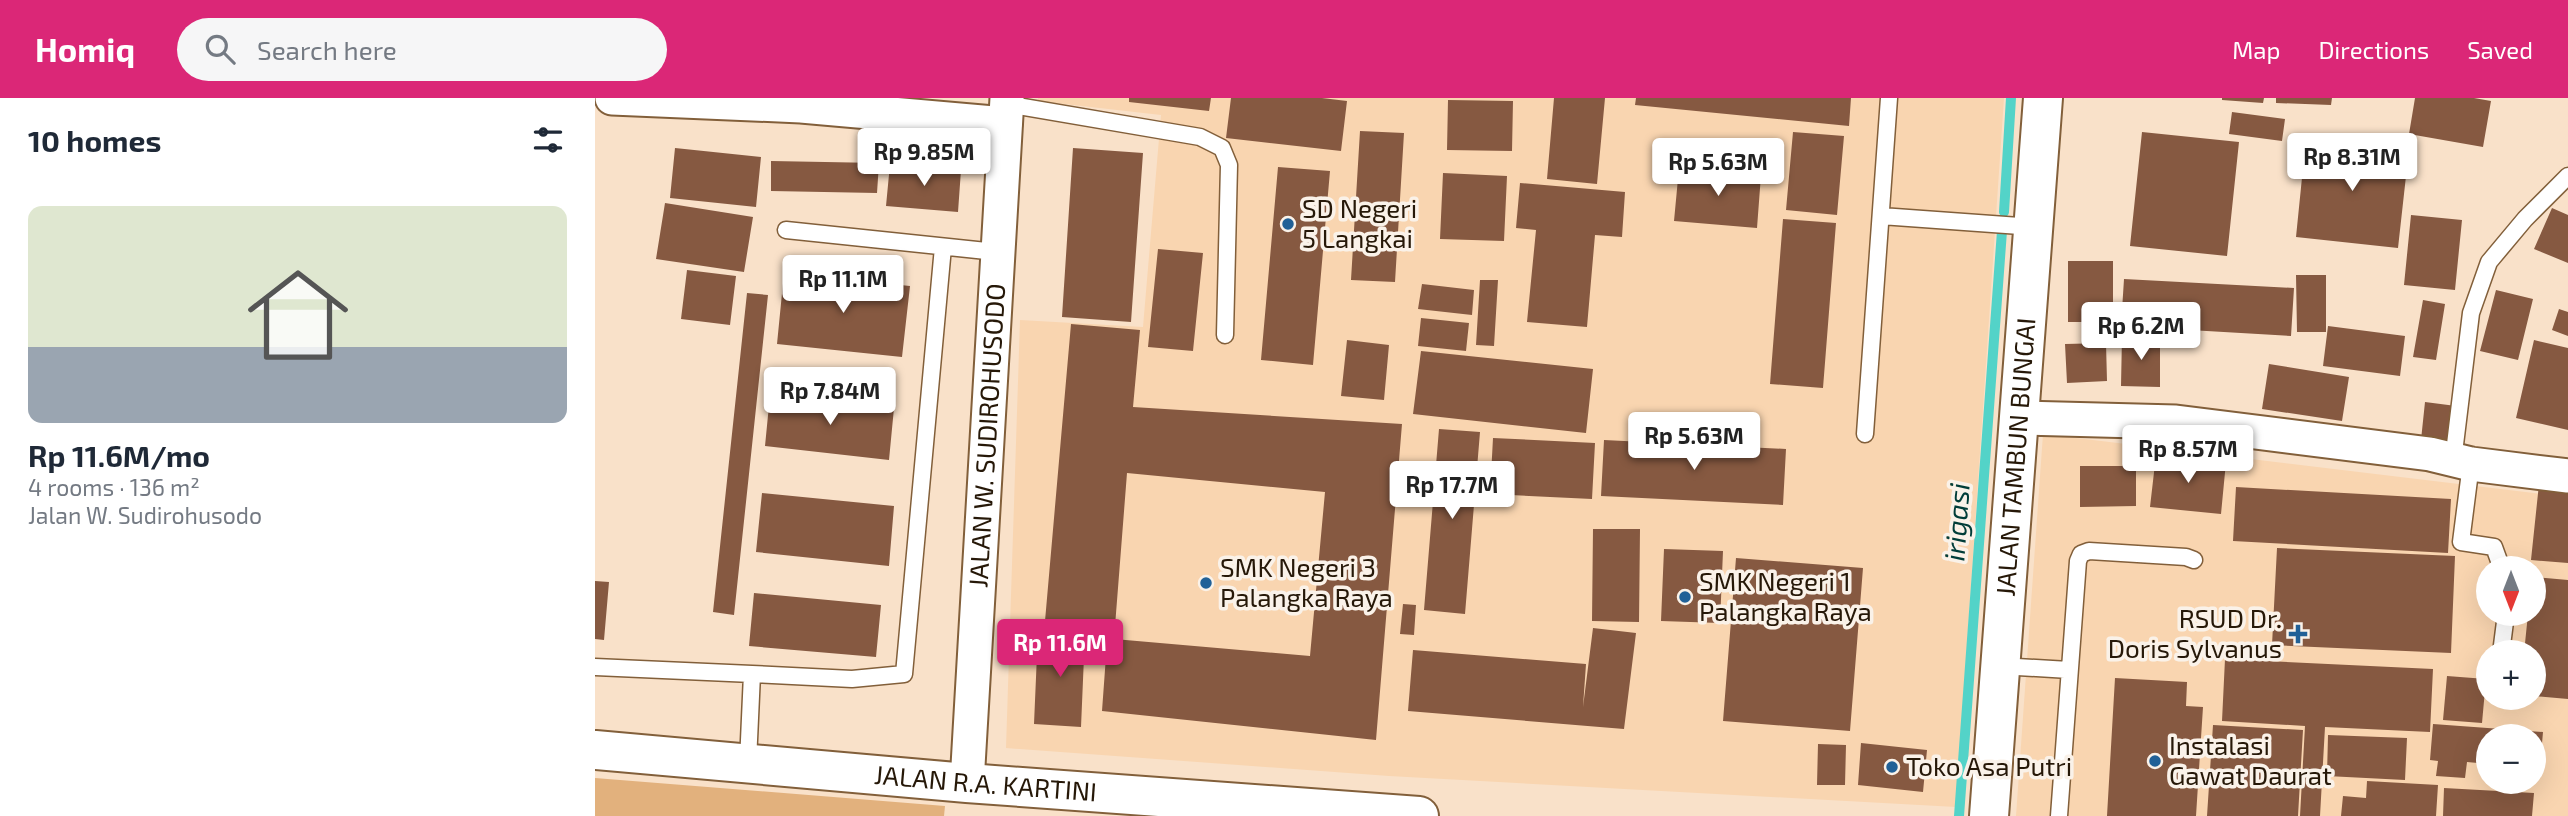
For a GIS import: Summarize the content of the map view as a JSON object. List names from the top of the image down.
{
  "streets": {
    "street": ["JALAN W. SUDIROHUSODO", "JALAN TAMBUN BUNGAI", "JALAN R.A. KARTINI"]
  },
  "crossings": [
    ["JALAN W. SUDIROHUSODO", "JALAN R.A. KARTINI"]
  ],
  "water": ["irigasi"],
  "places": {
    "other": [
      "SD Negeri 5 Langkai",
      "SMK Negeri 3 Palangka Raya",
      "SMK Negeri 1 Palangka Raya",
      "Instalasi Gawat Daurat",
      "Toko Asa Putri"
    ],
    "health": ["RSUD Dr. Doris Sylvanus"]
  },
  "north": "bottom",
  "page": {
    "header": "Homiq",
    "search": "Search here",
    "nav": ["Map", "Directions", "Saved"],
    "heading": "10 homes",
    "price": [
      "Rp 9.85M",
      "Rp 8.31M",
      "Rp 5.63M",
      "Rp 11.1M",
      "Rp 6.2M",
      "Rp 7.84M",
      "Rp 5.63M",
      "Rp 8.57M",
      "Rp 17.7M",
      "Rp 11.6M"
    ],
    "list": [
      {
        "name": "Rp 11.6M/mo",
        "note": "4 rooms · 136 m² · Jalan W. Sudirohusodo"
      }
    ],
    "map_buttons": ["+", "−"]
  }
}
